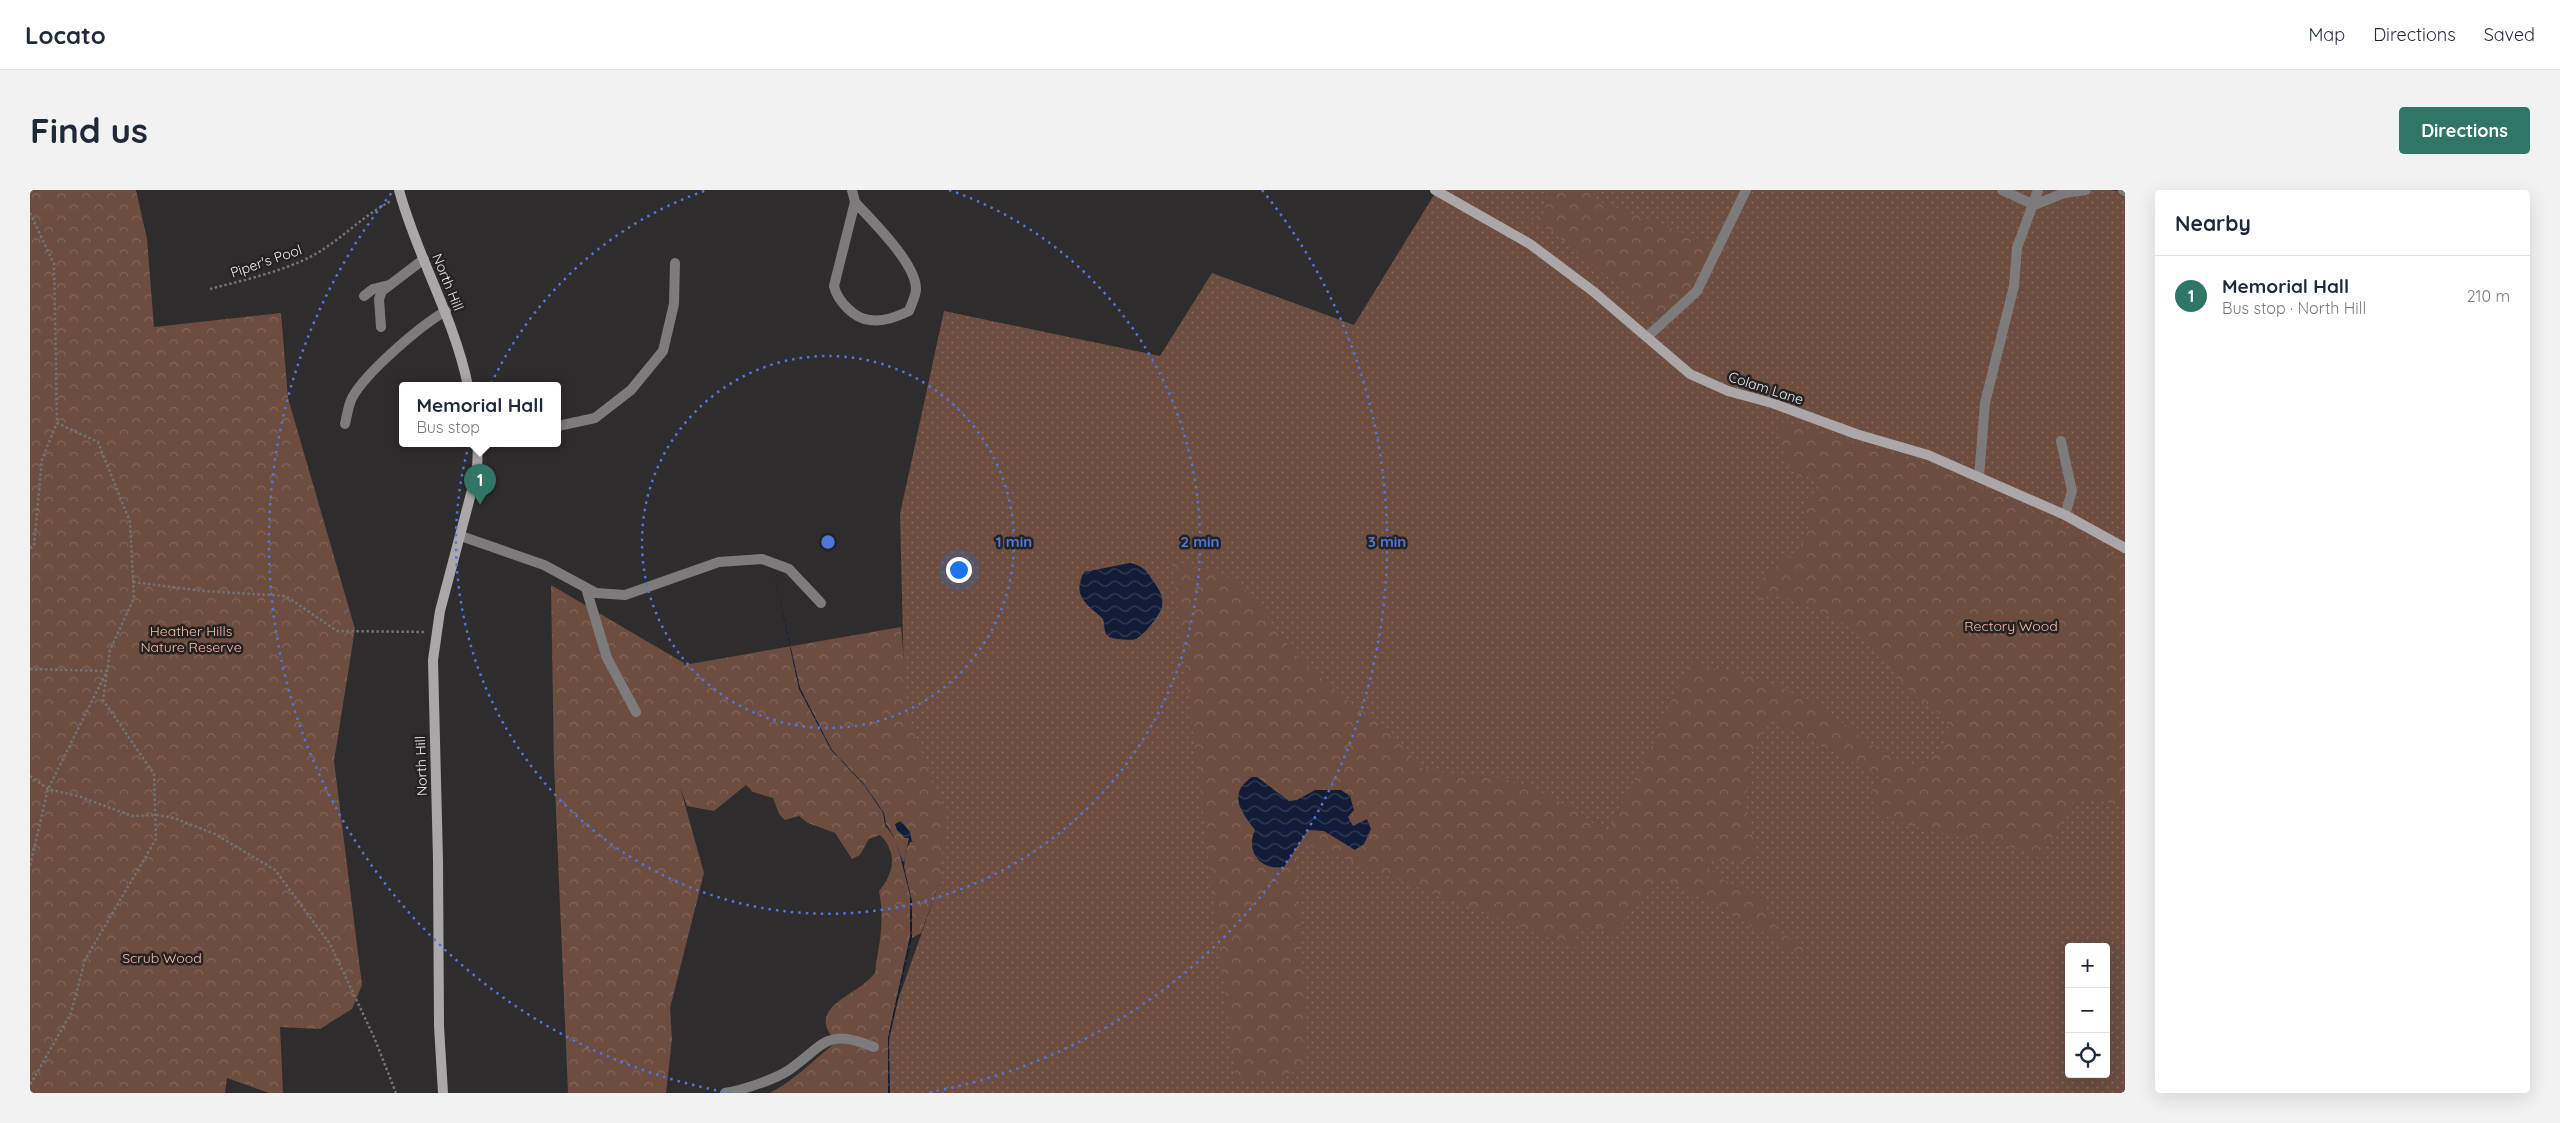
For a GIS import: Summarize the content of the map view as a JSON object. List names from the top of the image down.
{
  "streets": {
    "street": ["North Hill", "Colam Lane"],
    "path": ["Piper's Pool"]
  },
  "crossings": [
    ["Piper's Pool", "North Hill"]
  ],
  "parks": ["Rectory Wood", "Heather Hills Nature Reserve", "Scrub Wood"],
  "page": {
    "header": "Locato",
    "nav": ["Map", "Directions", "Saved"],
    "buttons": "Directions",
    "title": "Find us",
    "heading": "Nearby",
    "list": [
      {
        "mark": "1",
        "name": "Memorial Hall",
        "note": "Bus stop · North Hill",
        "value": "210 m"
      }
    ],
    "popup": ["Memorial Hall", "Bus stop"],
    "pins": "1",
    "map_buttons": ["+", "−"]
  },
  "rings": ["1 min", "2 min", "3 min"]
}
